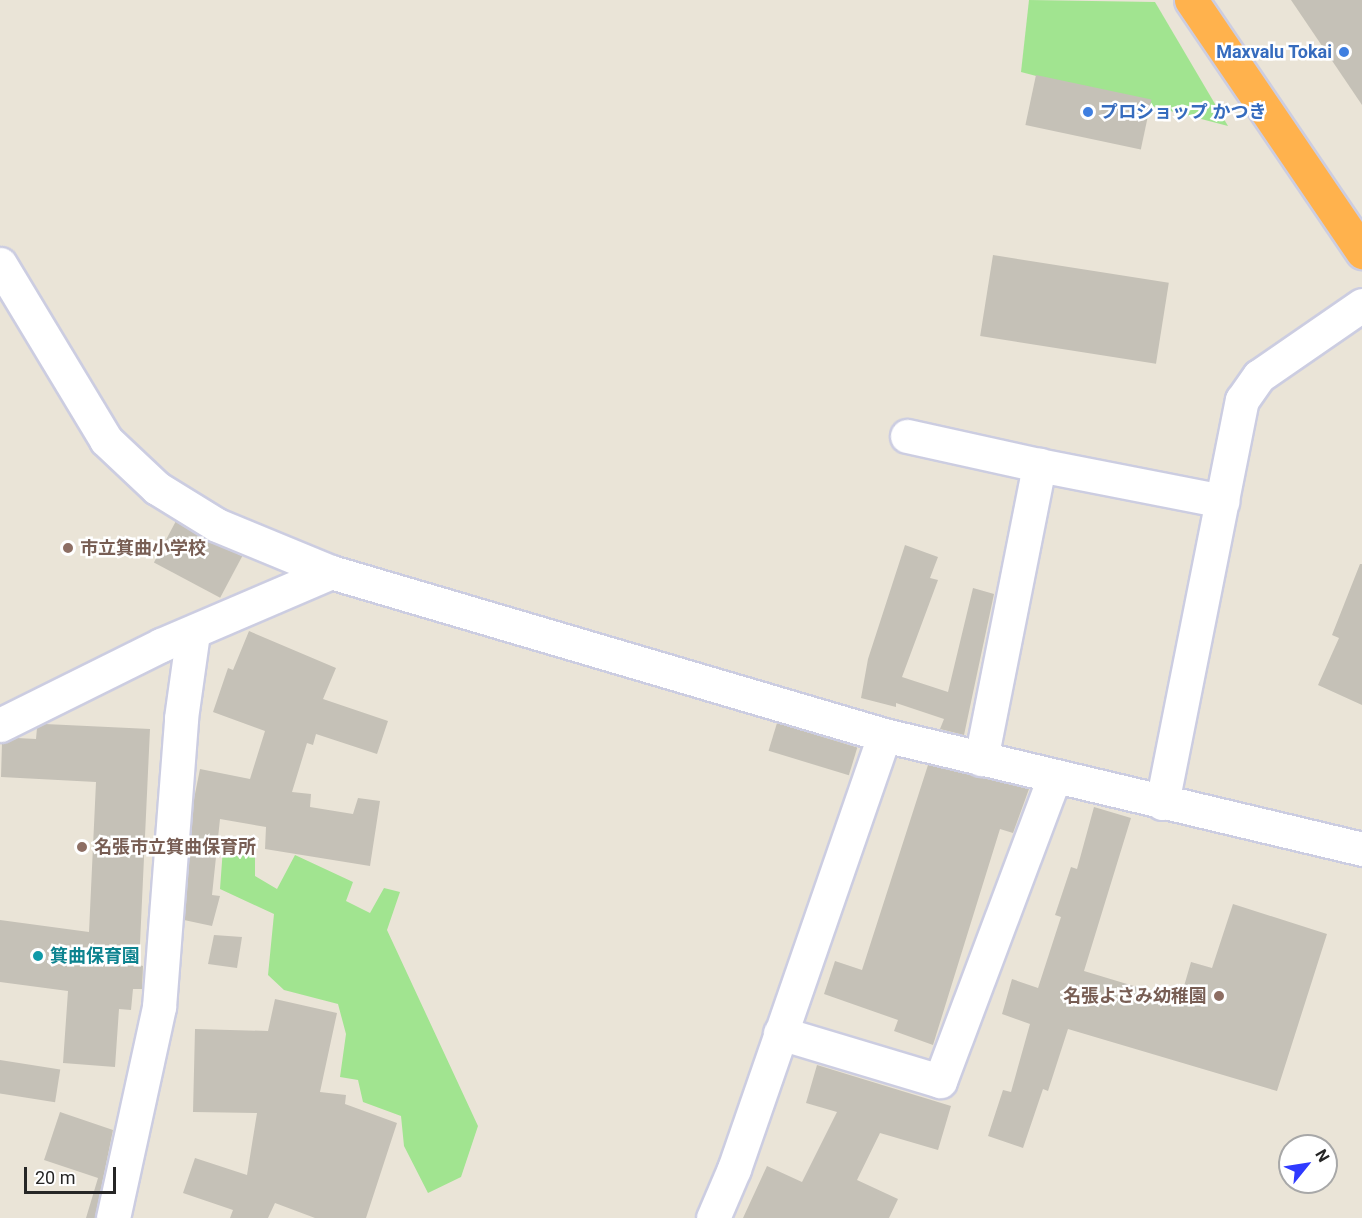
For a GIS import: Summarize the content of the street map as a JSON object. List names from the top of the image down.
{
  "places": [
    "Maxvalu Tokai",
    "プロショップ かつき",
    "市立箕曲小学校",
    "名張市立箕曲保育所",
    "箕曲保育園",
    "名張よさみ幼稚園"
  ],
  "scale_bar": "20 m",
  "north": "top right"
}
